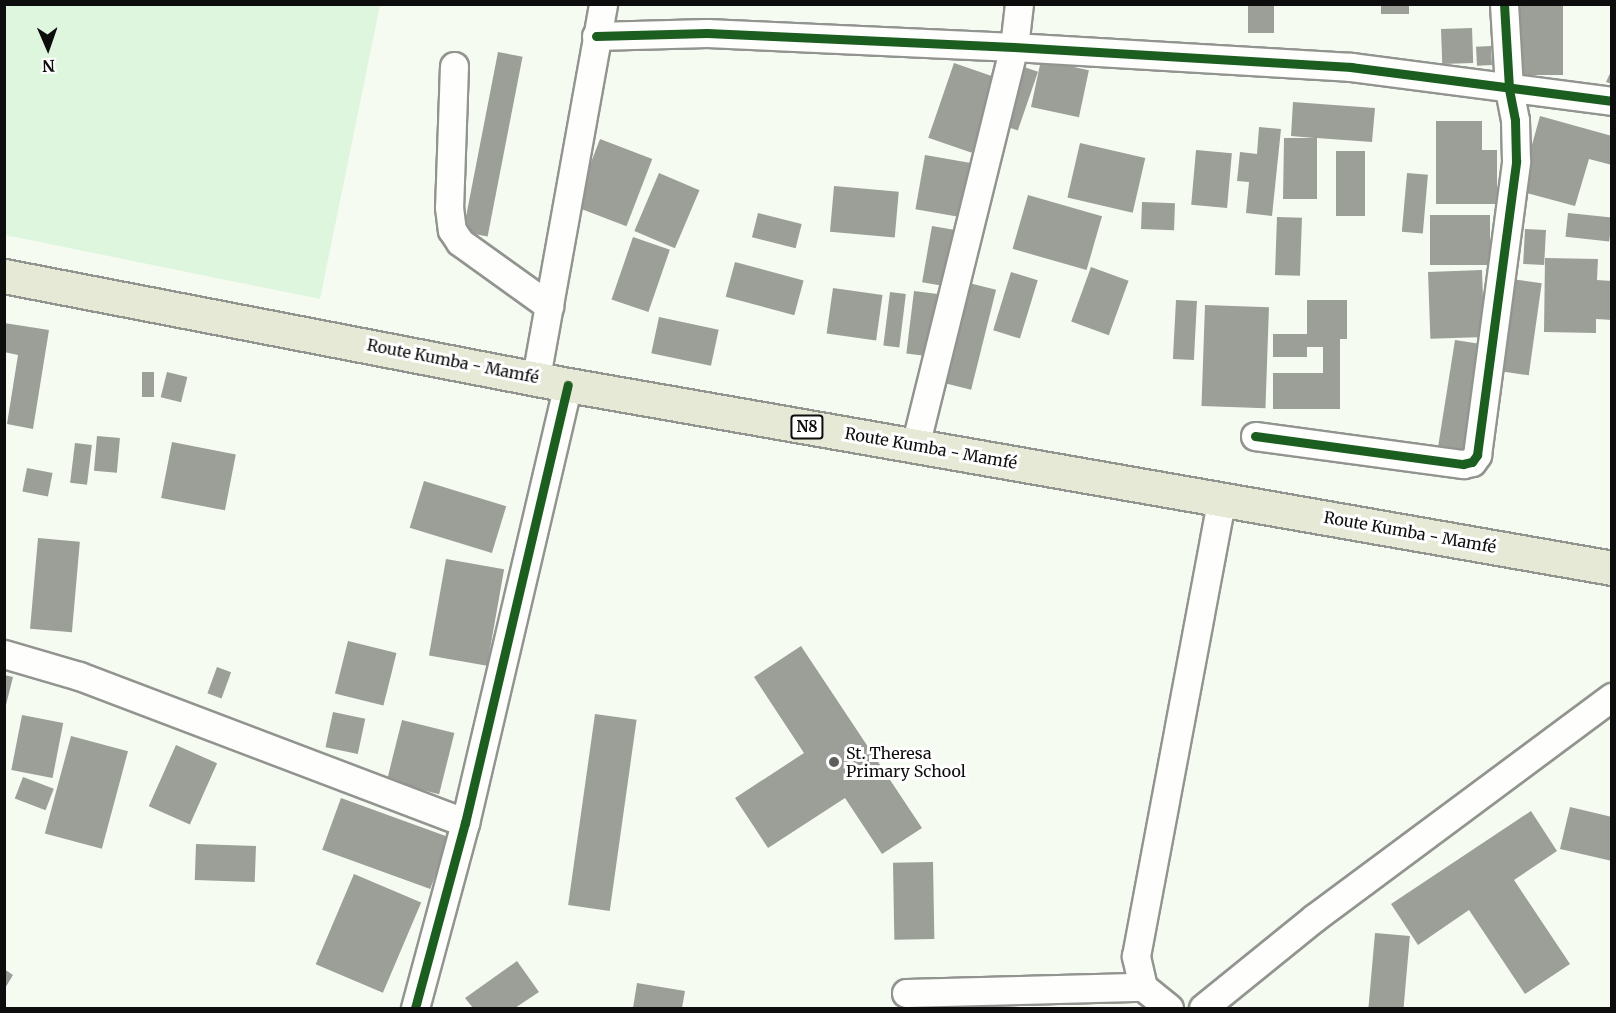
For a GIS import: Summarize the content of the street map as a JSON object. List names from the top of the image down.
{
  "streets": {
    "highway": ["Route Kumba - Mamfé", "N8"]
  },
  "places": ["St. Theresa Primary School"],
  "north": "bottom"
}
